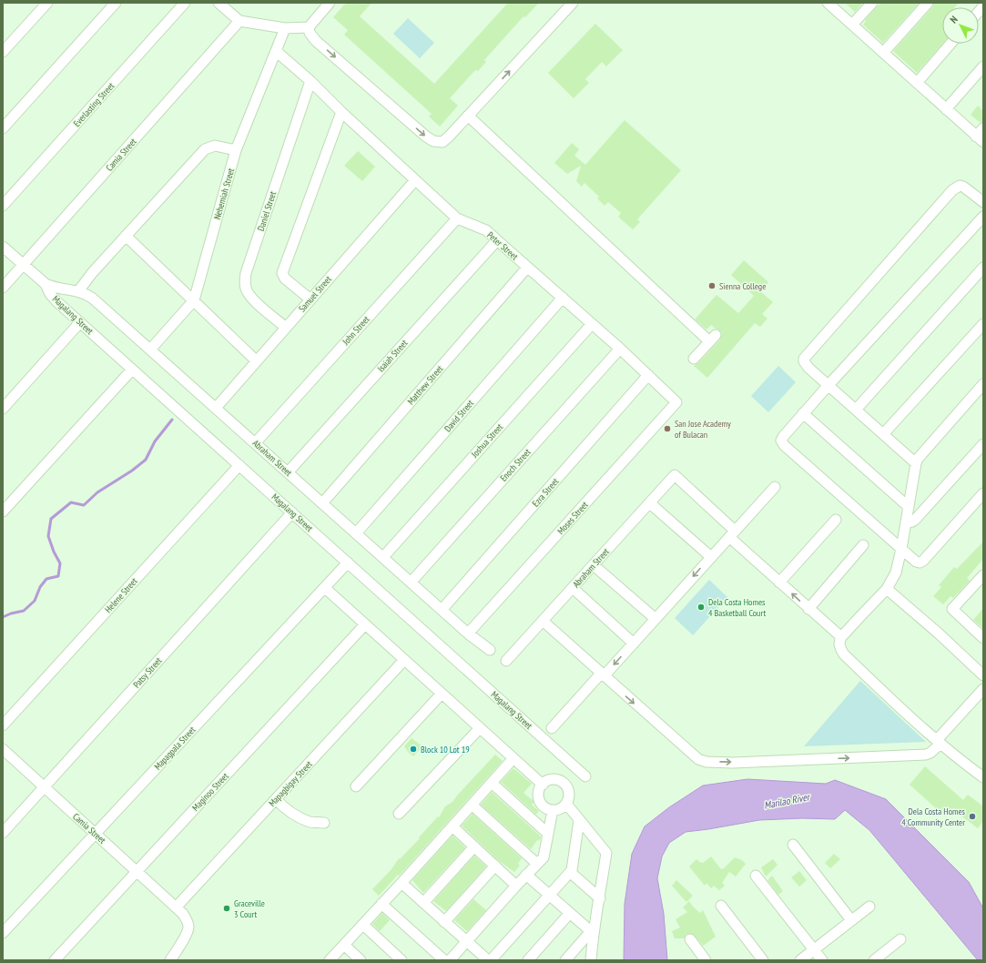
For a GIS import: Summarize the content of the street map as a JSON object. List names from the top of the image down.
{
  "streets": {
    "street": [
      "Everlasting Street",
      "Camia Street",
      "Nehemiah Street",
      "Daniel Street",
      "Peter Street",
      "Samuel Street",
      "Magalang Street",
      "John Street",
      "Isaiah Street",
      "Matthew Street",
      "David Street",
      "Joshua Street",
      "Abraham Street",
      "Enoch Street",
      "Ezra Street",
      "Moses Street",
      "Helene Street",
      "Patsy Street",
      "Mapagpala Street",
      "Mapagbigay Street",
      "Maginoo Street"
    ]
  },
  "crossings": [
    ["Camia Street", "Magalang Street"],
    ["Camia Street", "Patsy Street"],
    ["Camia Street", "Mapagpala Street"],
    ["Camia Street", "Mapagbigay Street"],
    ["Camia Street", "Maginoo Street"],
    ["Nehemiah Street", "Peter Street"],
    ["Nehemiah Street", "Abraham Street"],
    ["Daniel Street", "Peter Street"],
    ["Daniel Street", "Samuel Street"],
    ["Peter Street", "Samuel Street"],
    ["Peter Street", "John Street"],
    ["Peter Street", "Isaiah Street"],
    ["Peter Street", "Matthew Street"],
    ["Peter Street", "David Street"],
    ["Peter Street", "Joshua Street"],
    ["Peter Street", "Enoch Street"],
    ["Peter Street", "Ezra Street"],
    ["Peter Street", "Moses Street"],
    ["Samuel Street", "Abraham Street"],
    ["Magalang Street", "Abraham Street"],
    ["Magalang Street", "Helene Street"],
    ["Magalang Street", "Patsy Street"],
    ["Magalang Street", "Mapagpala Street"],
    ["John Street", "Abraham Street"],
    ["Isaiah Street", "Abraham Street"],
    ["Matthew Street", "Abraham Street"],
    ["David Street", "Abraham Street"],
    ["Joshua Street", "Abraham Street"],
    ["Abraham Street", "Enoch Street"],
    ["Abraham Street", "Ezra Street"],
    ["Abraham Street", "Moses Street"]
  ],
  "water": ["Marilao River"],
  "places": [
    "Sienna College",
    "San Jose Academy of Bulacan",
    "Dela Costa Homes 4 Basketball Court",
    "Block 10 Lot 19",
    "Dela Costa Homes 4 Community Center",
    "Graceville 3 Court"
  ],
  "north": "top left"
}
